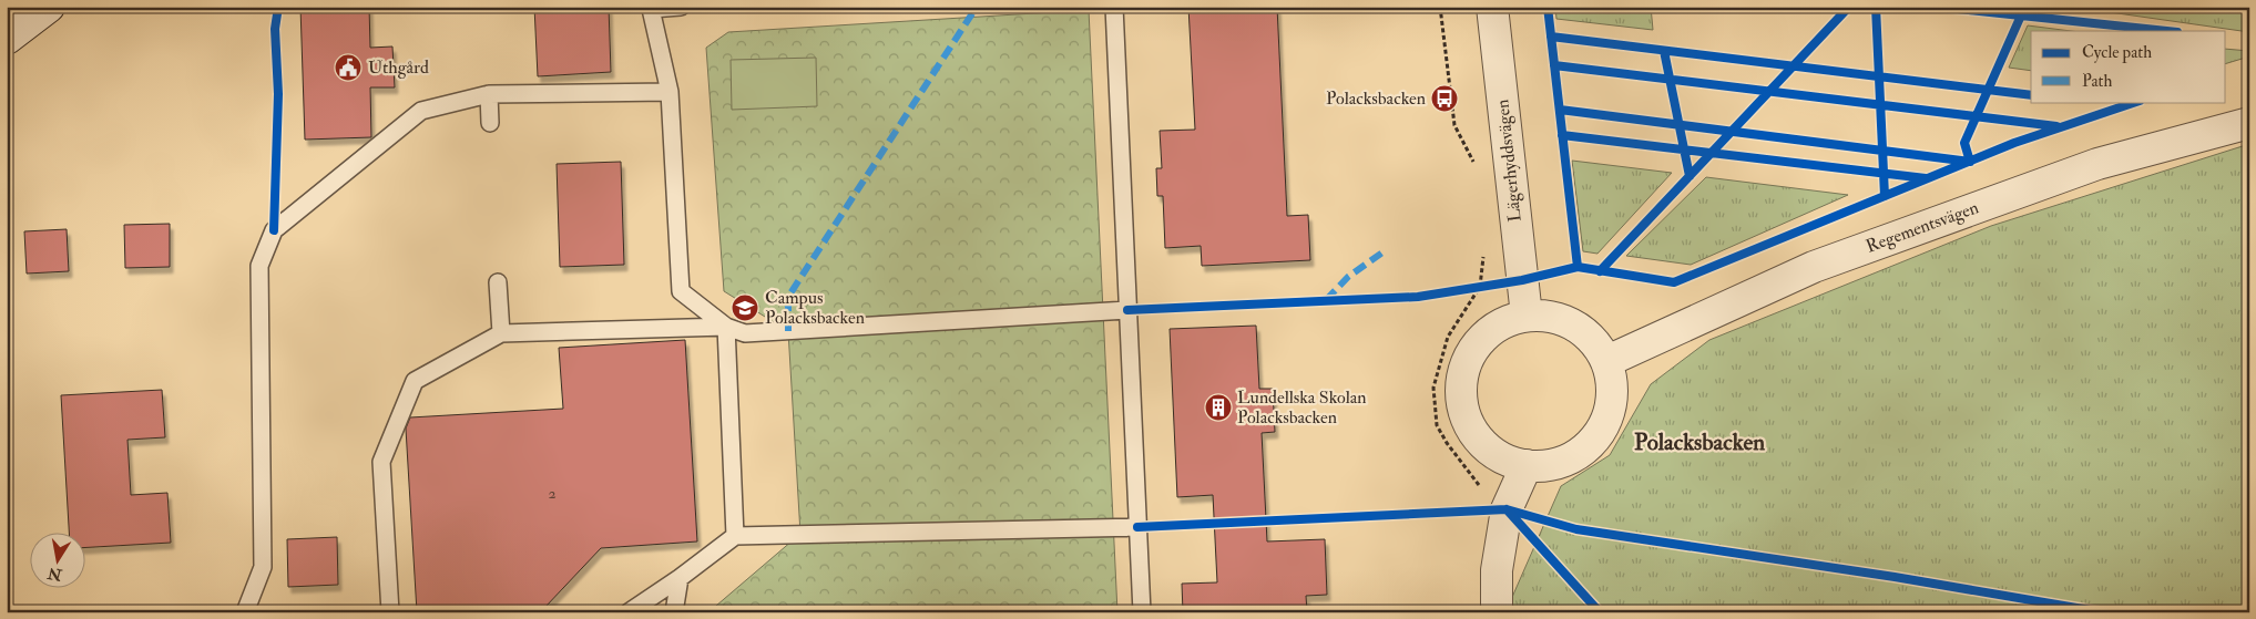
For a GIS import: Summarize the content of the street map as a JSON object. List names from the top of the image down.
{
  "streets": {
    "street": ["Lägerhyddsvägen", "Regementsvägen"]
  },
  "crossings": [
    ["Lägerhyddsvägen", "Regementsvägen"]
  ],
  "districts": ["Polacksbacken"],
  "places": {
    "public building": ["Uthgård"],
    "bus stop": ["Polacksbacken"],
    "school or university": ["Campus Polacksbacken"],
    "building": ["Lundellska Skolan Polacksbacken"]
  },
  "house_numbers": ["2"],
  "legend": ["Cycle path", "Path"],
  "north": "bottom"
}
